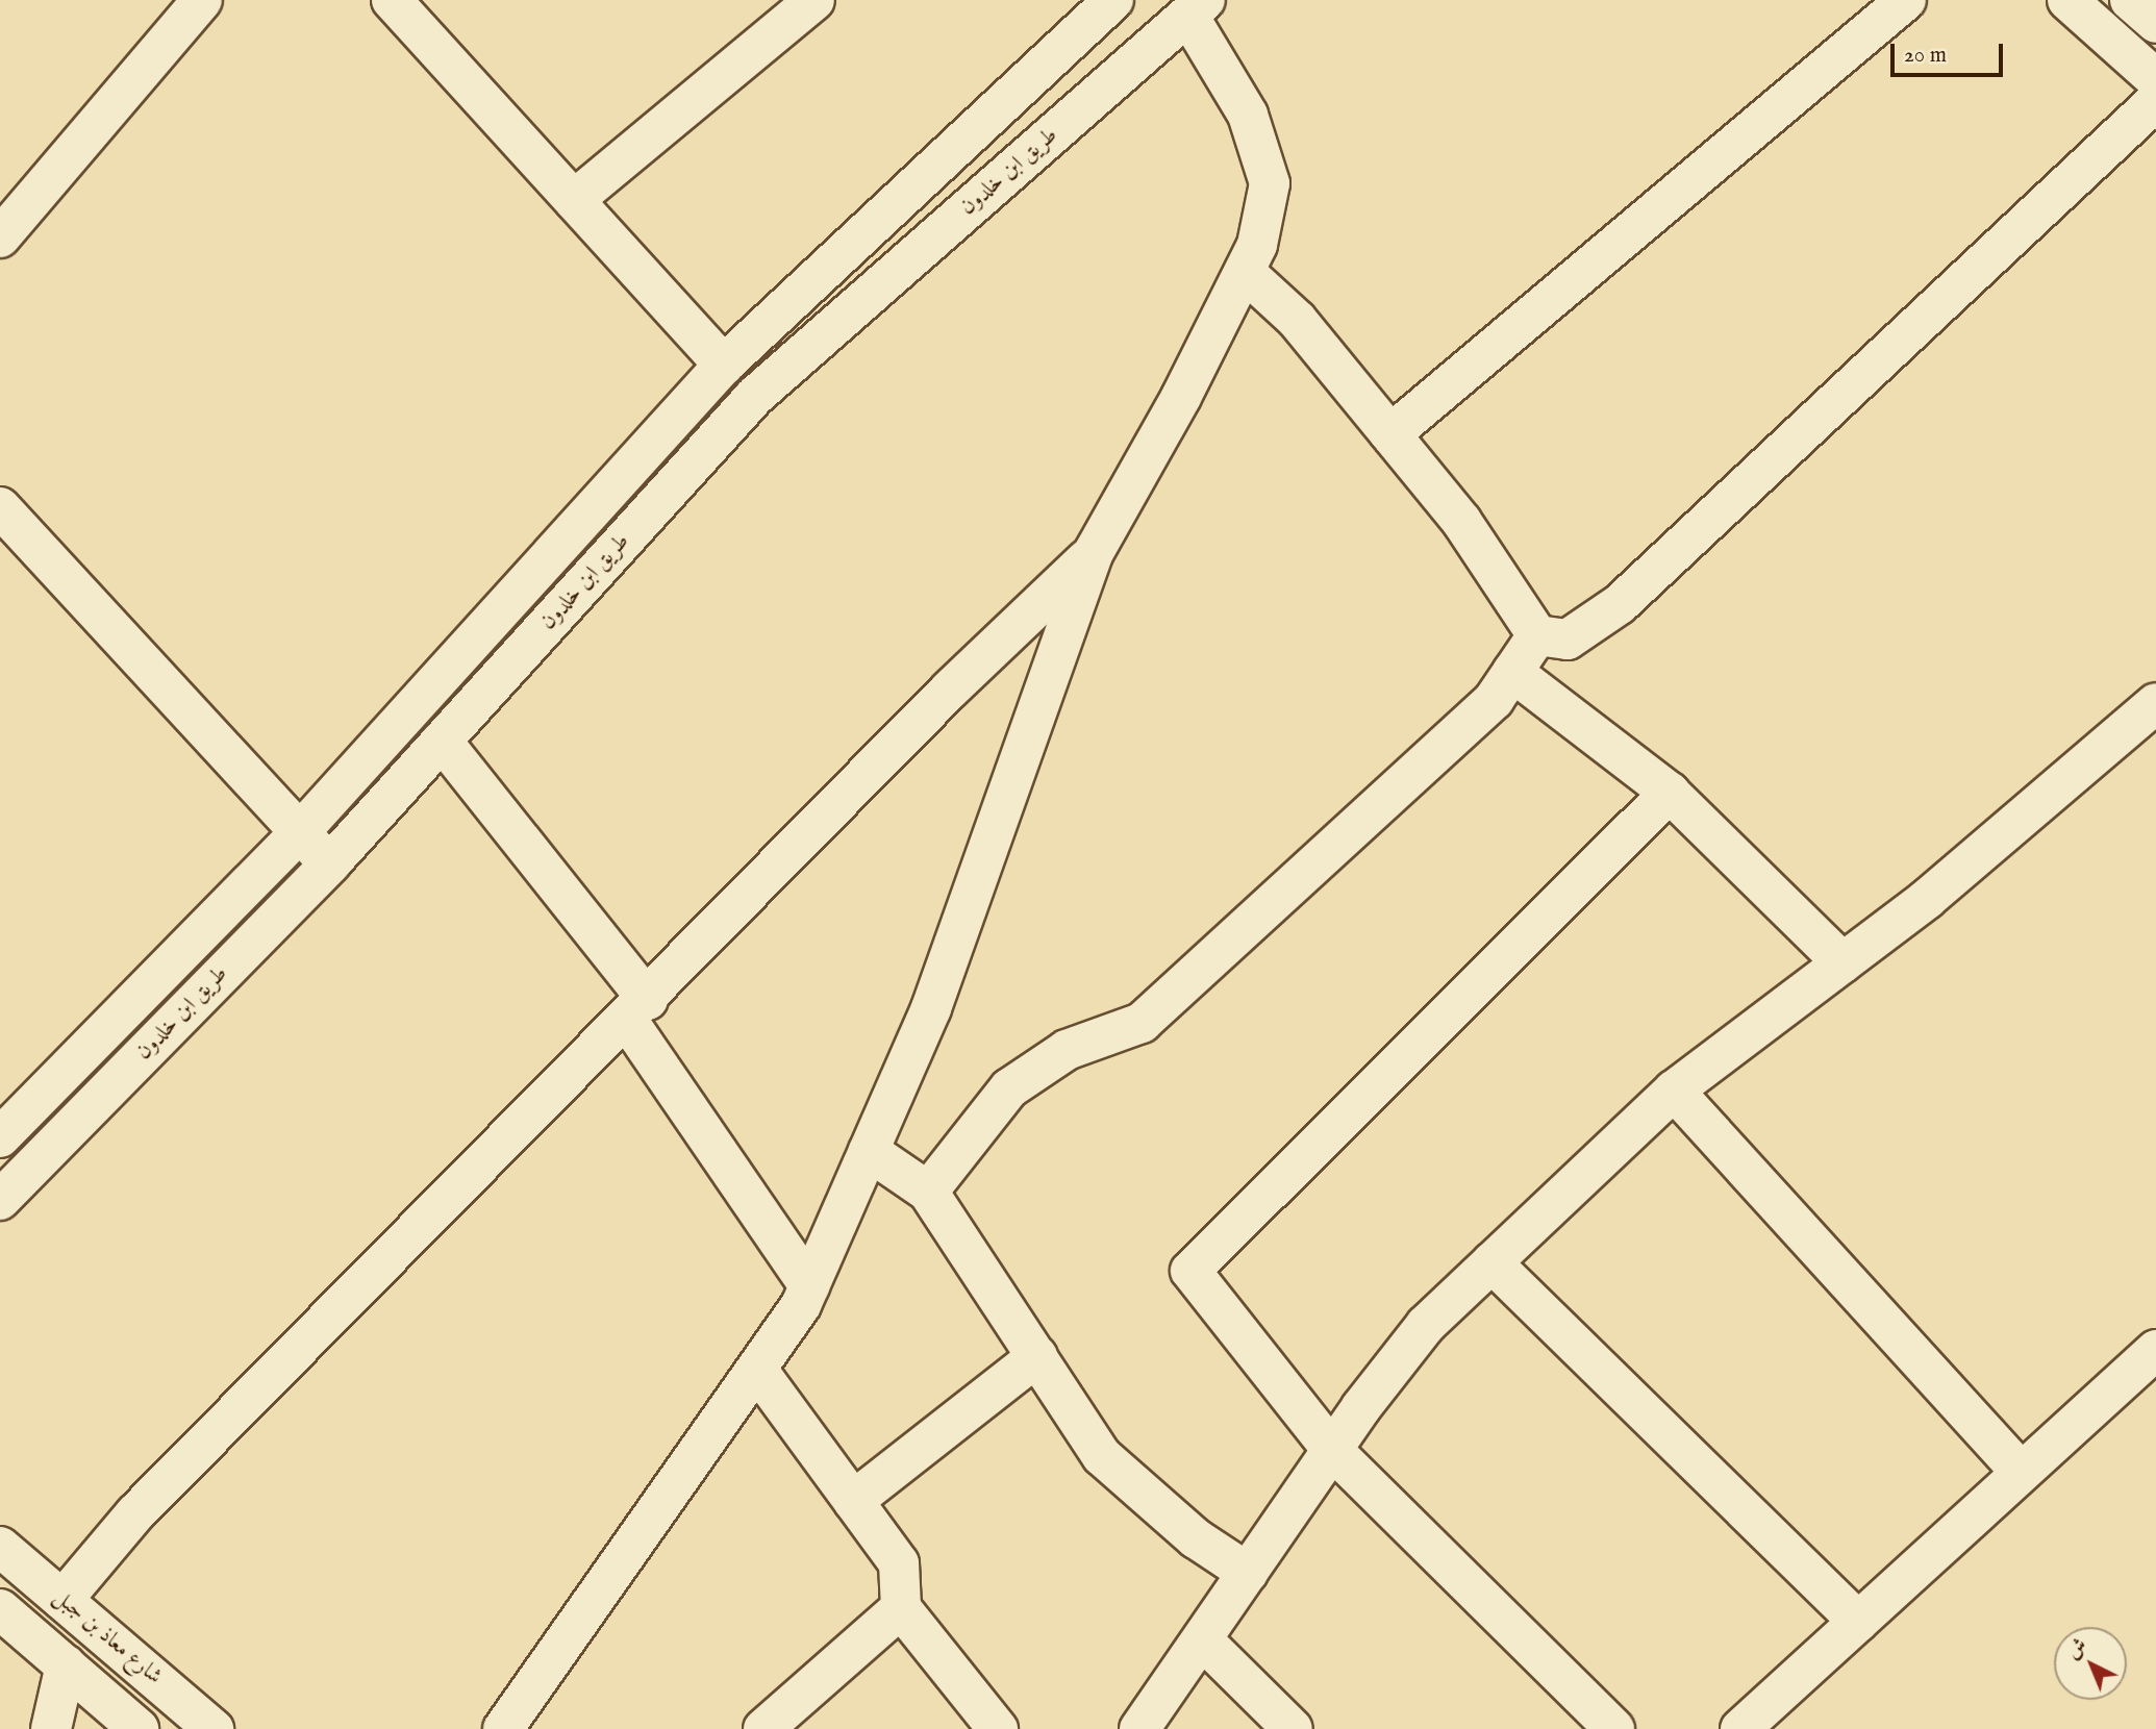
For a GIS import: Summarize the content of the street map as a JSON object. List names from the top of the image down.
{
  "streets": {
    "street": ["طريق ابن خلدون", "شارع معاذ بن جبل"]
  },
  "scale_bar": "20 m",
  "north": "top left"
}
